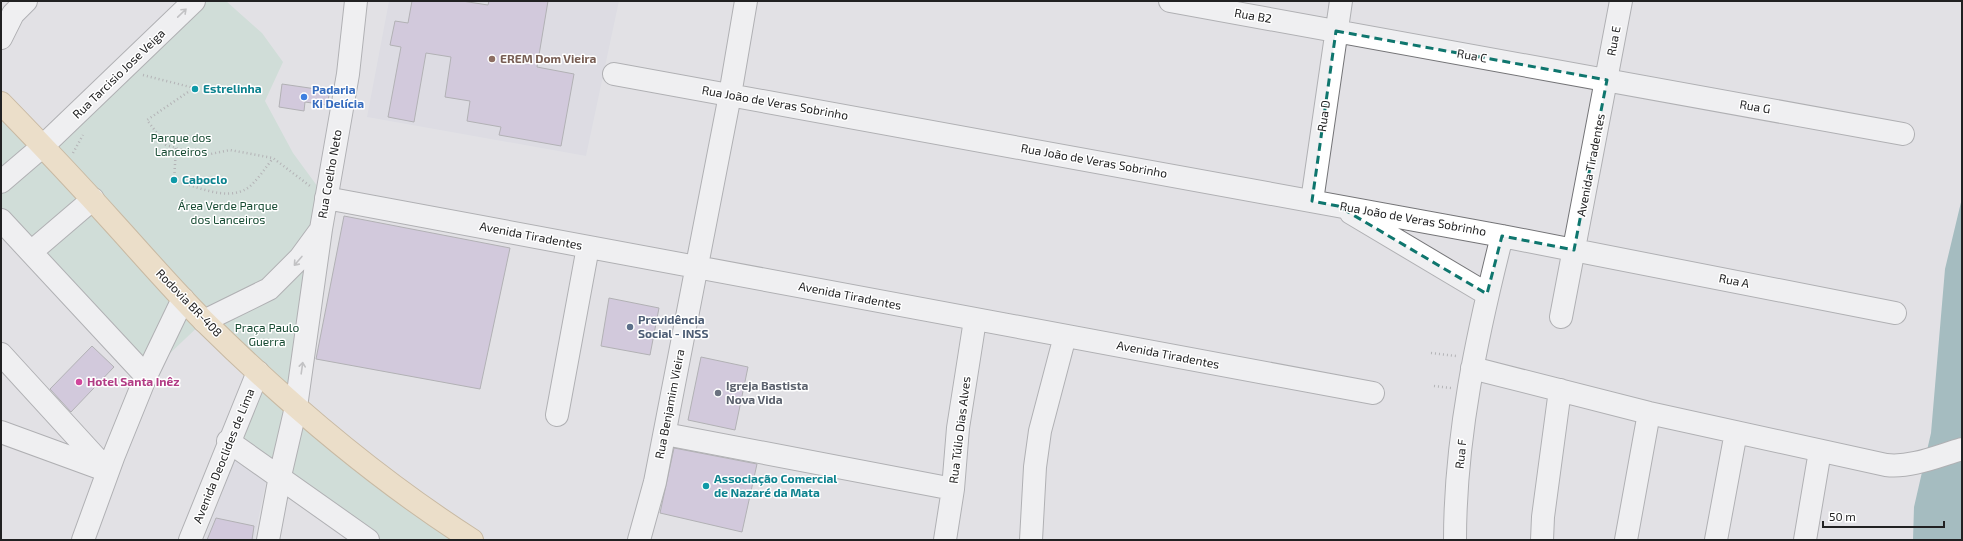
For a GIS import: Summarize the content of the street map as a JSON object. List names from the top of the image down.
{
  "streets": {
    "main road": ["Rodovia BR-408"],
    "street": [
      "Rua B2",
      "Rua E",
      "Rua C",
      "Rua Tarcisio Jose Veiga",
      "Rua João de Veras Sobrinho",
      "Rua G",
      "Rua D",
      "Avenida Tiradentes",
      "Rua Coelho Neto",
      "Rua A",
      "Rua Benjamim Vieira",
      "Rua Túlio Dias Alves",
      "Rua F",
      "Avenida Deoclides de Lima"
    ]
  },
  "crossings": [
    ["Rua B2", "Rua C"],
    ["Rua B2", "Rua D"],
    ["Rua E", "Rua C"],
    ["Rua E", "Rua G"],
    ["Rua E", "Avenida Tiradentes"],
    ["Rua C", "Rua G"],
    ["Rua C", "Rua D"],
    ["Rua C", "Avenida Tiradentes"],
    ["Rua Tarcisio Jose Veiga", "Rodovia BR-408"],
    ["Rua João de Veras Sobrinho", "Rua D"],
    ["Rua João de Veras Sobrinho", "Avenida Tiradentes"],
    ["Rua João de Veras Sobrinho", "Rua A"],
    ["Rua João de Veras Sobrinho", "Rua Benjamim Vieira"],
    ["Rua João de Veras Sobrinho", "Rua F"],
    ["Rua G", "Avenida Tiradentes"],
    ["Avenida Tiradentes", "Rua Coelho Neto"],
    ["Avenida Tiradentes", "Rua A"],
    ["Avenida Tiradentes", "Rua Benjamim Vieira"],
    ["Avenida Tiradentes", "Rua Túlio Dias Alves"],
    ["Rua Coelho Neto", "Rodovia BR-408"],
    ["Rodovia BR-408", "Avenida Deoclides de Lima"]
  ],
  "one_way": ["Rua Tarcisio Jose Veiga"],
  "parks": ["Parque dos Lanceiros", "Área Verde Parque dos Lanceiros", "Praça Paulo Guerra"],
  "places": [
    "EREM Dom Vieira",
    "Estrelinha",
    "Padaria Ki Delícia",
    "Caboclo",
    "Previdência Social - INSS",
    "Hotel Santa Inêz",
    "Igreja Bastista Nova Vida",
    "Associação Comercial de Nazaré da Mata"
  ],
  "scale_bar": "50 m"
}
